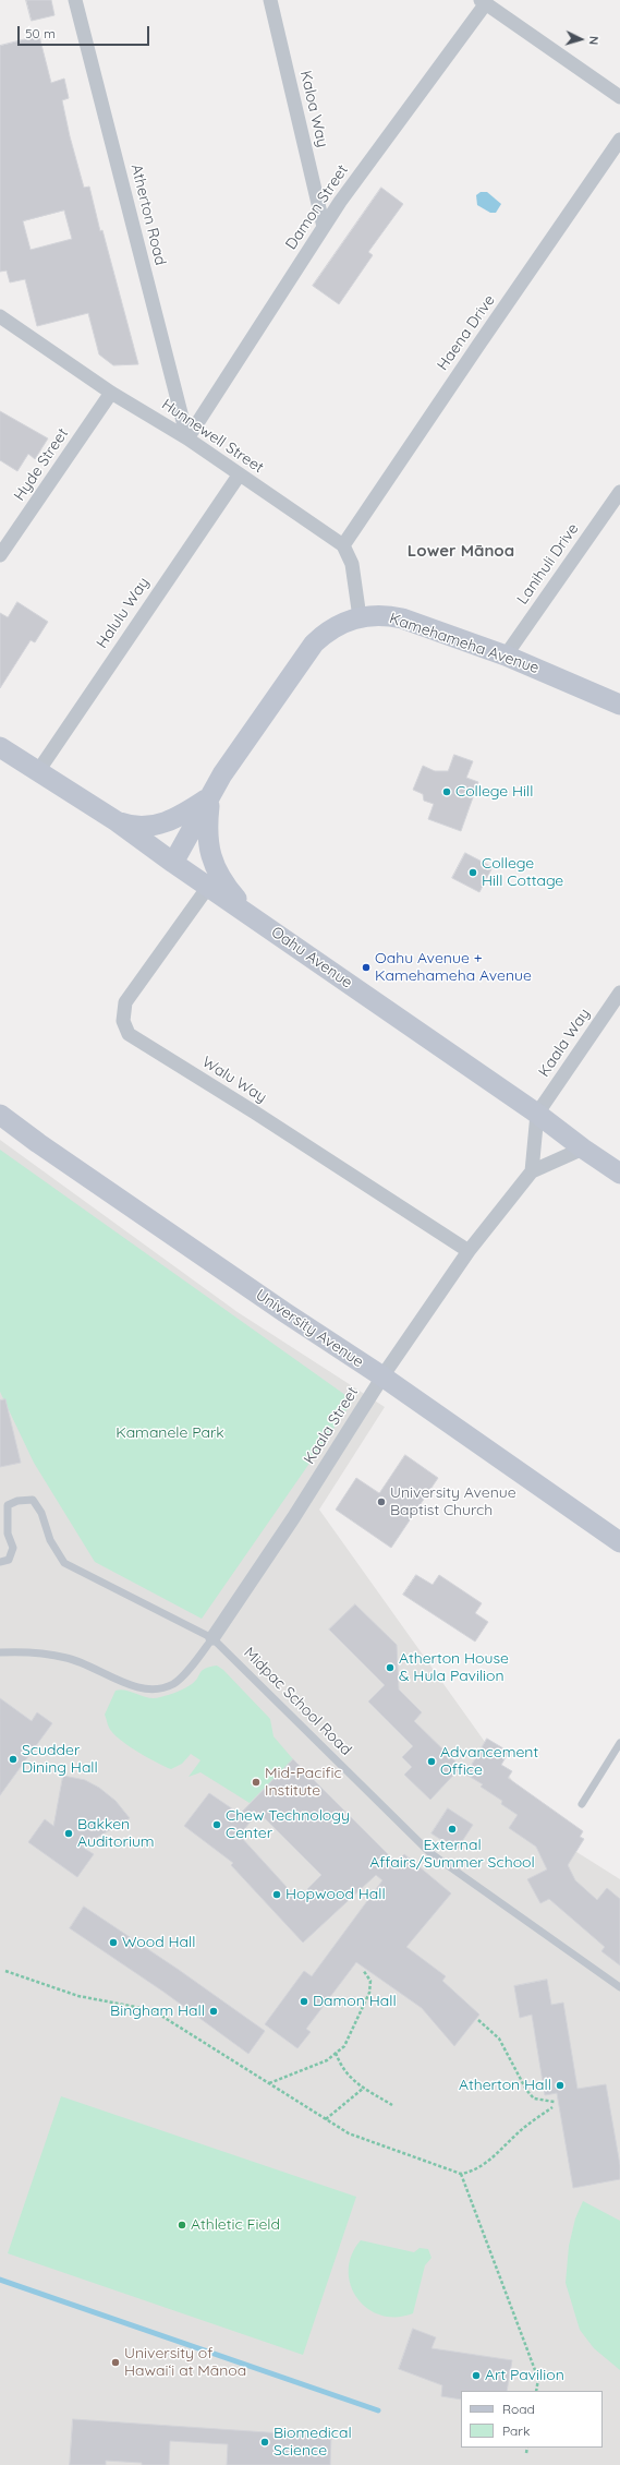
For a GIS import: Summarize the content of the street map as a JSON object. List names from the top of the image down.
{
  "streets": {
    "street": [
      "Kaloa Way",
      "Damon Street",
      "Atherton Road",
      "Haena Drive",
      "Hunnewell Street",
      "Hyde Street",
      "Lanihuli Drive",
      "Halulu Way",
      "Kamehameha Avenue",
      "Oahu Avenue",
      "Kaala Way",
      "Walu Way",
      "University Avenue",
      "Kaala Street"
    ],
    "lane": ["Midpac School Road"]
  },
  "crossings": [
    ["Kaloa Way", "Damon Street"],
    ["Damon Street", "Atherton Road"],
    ["Damon Street", "Hunnewell Street"],
    ["Atherton Road", "Hunnewell Street"],
    ["Haena Drive", "Hunnewell Street"],
    ["Hunnewell Street", "Hyde Street"],
    ["Hunnewell Street", "Halulu Way"],
    ["Lanihuli Drive", "Kamehameha Avenue"],
    ["Halulu Way", "Oahu Avenue"],
    ["Kamehameha Avenue", "Oahu Avenue"],
    ["Oahu Avenue", "Kaala Way"],
    ["Oahu Avenue", "Walu Way"],
    ["Oahu Avenue", "Kaala Street"],
    ["Walu Way", "Kaala Street"],
    ["University Avenue", "Kaala Street"],
    ["Kaala Street", "Midpac School Road"]
  ],
  "districts": ["Lower Mānoa"],
  "parks": ["Kamanele Park"],
  "places": [
    "College Hill",
    "College Hill Cottage",
    "Oahu Avenue + Kamehameha Avenue",
    "University Avenue Baptist Church",
    "Atherton House & Hula Pavilion",
    "Scudder Dining Hall",
    "Advancement Office",
    "Mid-Pacific Institute",
    "Chew Technology Center",
    "External Affairs/Summer School",
    "Bakken Auditorium",
    "Hopwood Hall",
    "Wood Hall",
    "Damon Hall",
    "Bingham Hall",
    "Atherton Hall",
    "Athletic Field",
    "University of Hawaiʻi at Mānoa",
    "Art Pavilion",
    "Biomedical Science"
  ],
  "legend": ["Road", "Park"],
  "scale_bar": "50 m",
  "north": "right"
}
